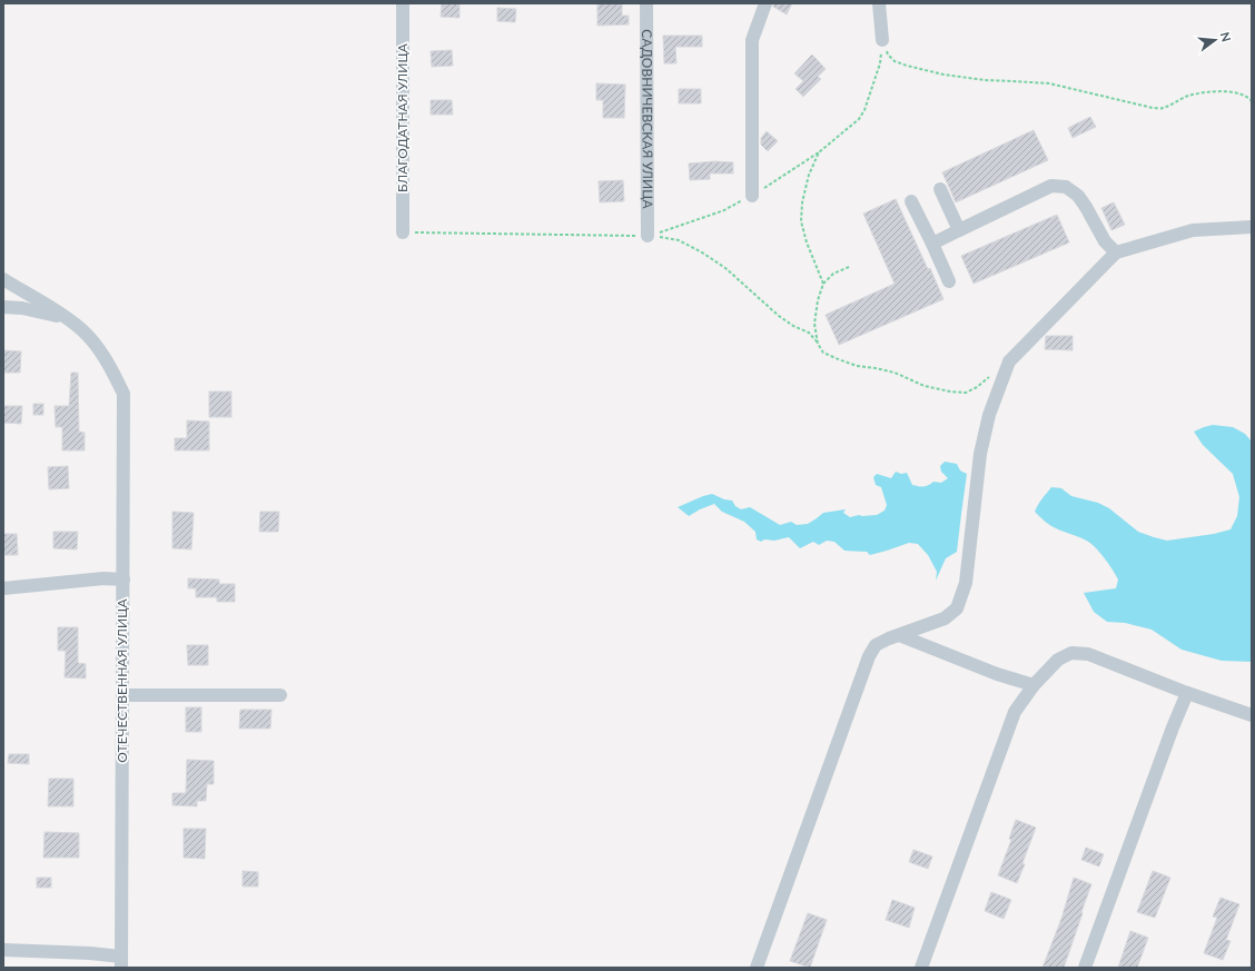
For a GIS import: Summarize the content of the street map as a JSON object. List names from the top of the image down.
{
  "streets": {
    "street": ["БЛАГОДАТНАЯ УЛИЦА", "САДОВНИЧЕВСКАЯ УЛИЦА", "ОТЕЧЕСТВЕННАЯ УЛИЦА"]
  },
  "north": "right"
}
